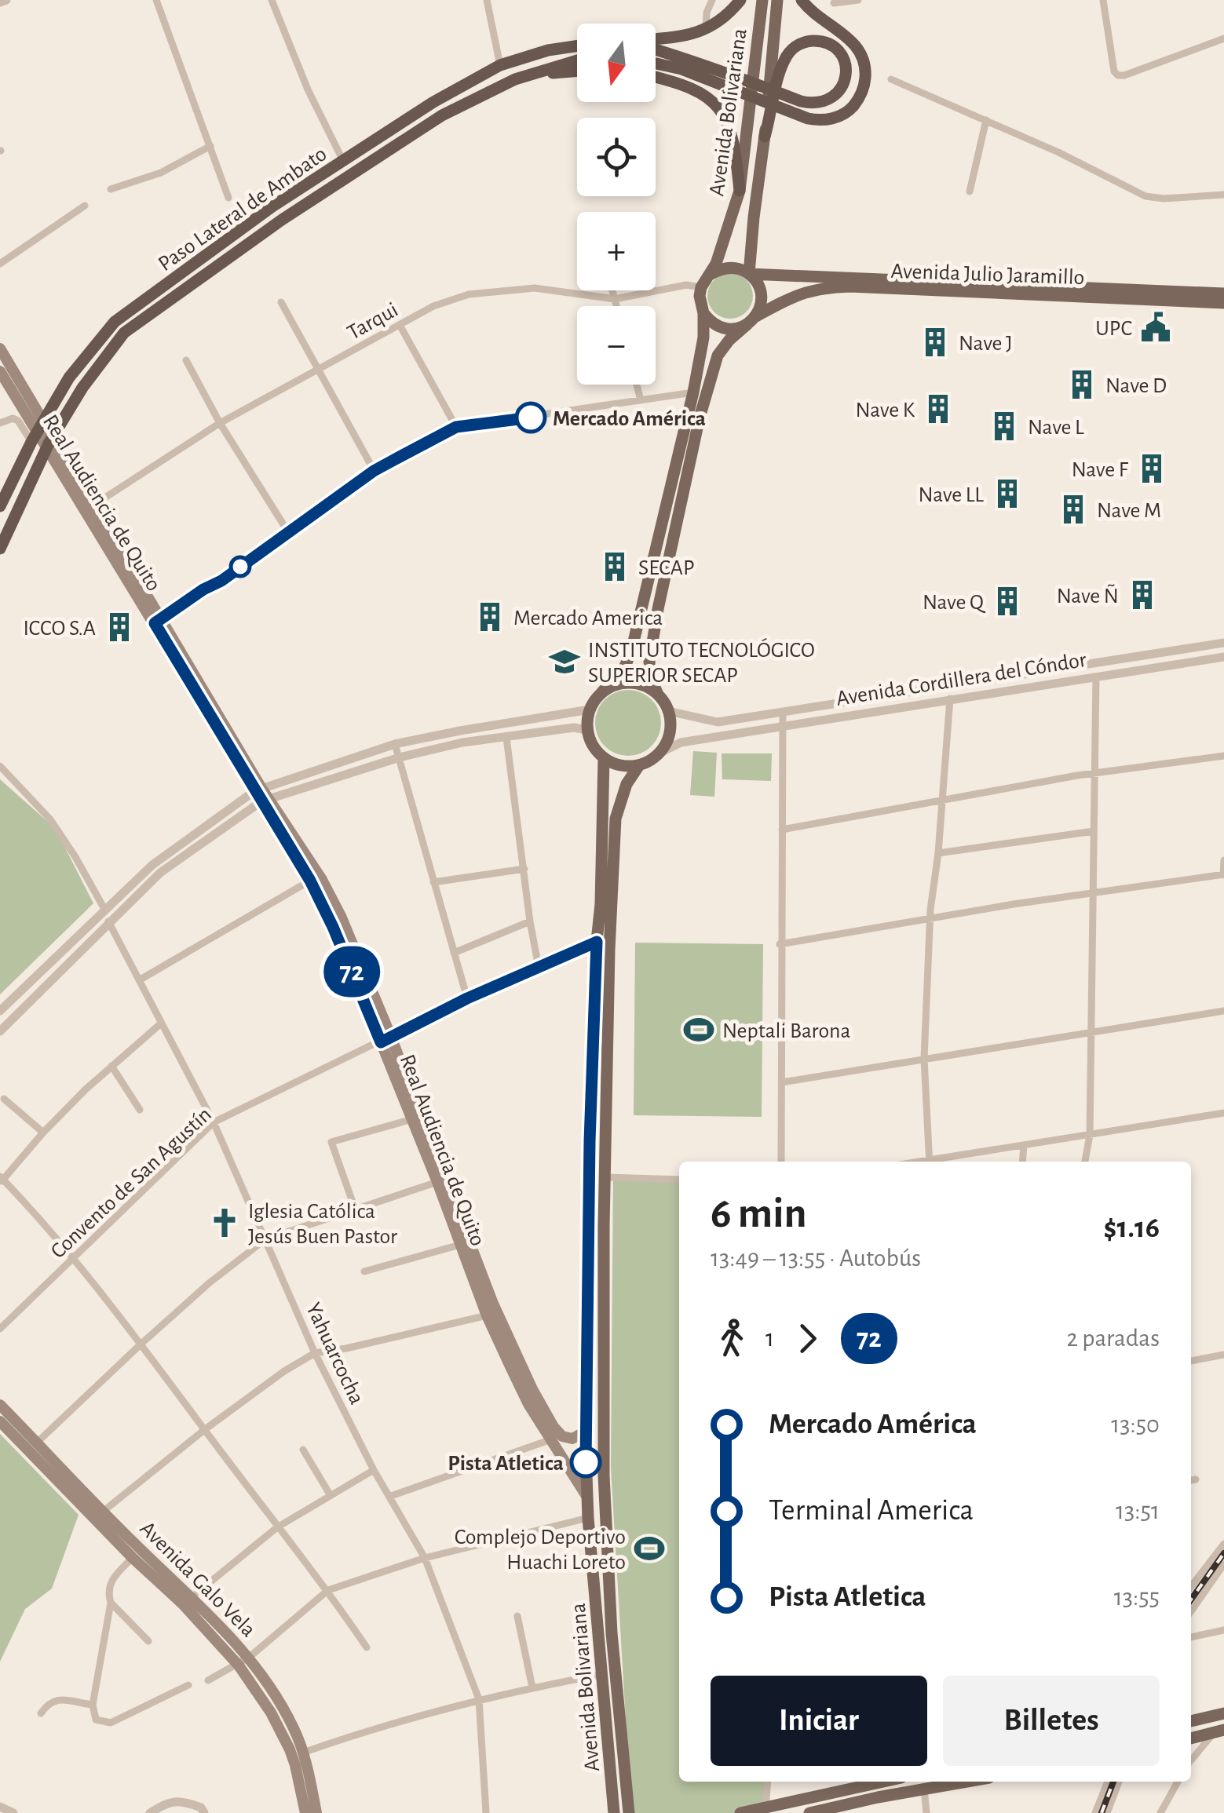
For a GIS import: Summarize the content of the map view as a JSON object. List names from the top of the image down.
{
  "streets": {
    "highway": ["Paso Lateral de Ambato"],
    "main road": [
      "Avenida Bolivariana",
      "Avenida Julio Jaramillo",
      "Real Audiencia de Quito",
      "Avenida Galo Vela"
    ],
    "street": [
      "Tarqui",
      "Avenida Cordillera del Cóndor",
      "Convento de San Agustín",
      "Yahuarcocha"
    ]
  },
  "crossings": [
    ["Avenida Bolivariana", "Avenida Julio Jaramillo"],
    ["Avenida Bolivariana", "Tarqui"],
    ["Avenida Bolivariana", "Real Audiencia de Quito"],
    ["Avenida Bolivariana", "Avenida Cordillera del Cóndor"],
    ["Avenida Bolivariana", "Convento de San Agustín"],
    ["Avenida Julio Jaramillo", "Tarqui"],
    ["Tarqui", "Real Audiencia de Quito"],
    ["Real Audiencia de Quito", "Convento de San Agustín"],
    ["Convento de San Agustín", "Yahuarcocha"]
  ],
  "places": {
    "public building": ["UPC"],
    "building": [
      "Nave J",
      "Nave D",
      "Nave K",
      "Nave L",
      "Nave F",
      "Nave LL",
      "Nave M",
      "SECAP",
      "Nave Ñ",
      "Nave Q",
      "Mercado America",
      "ICCO S.A"
    ],
    "other": ["Mercado América", "Pista Atletica"],
    "school or university": ["INSTITUTO TECNOLÓGICO SUPERIOR SECAP"],
    "sports": ["Neptali Barona", "Complejo Deportivo Huachi Loreto"],
    "church": ["Iglesia Católica Jesús Buen Pastor"]
  },
  "lines": ["bus line 72"],
  "north": "bottom",
  "page": {
    "on_map": "72",
    "map_buttons": ["+", "−"],
    "heading": ["6 min", "13:49 – 13:55 · Autobús", "$1.16"],
    "legs": ["1", "72", "2 paradas"],
    "list": [
      {
        "name": "Mercado América",
        "value": "13:50"
      },
      {
        "name": "Terminal America",
        "value": "13:51"
      },
      {
        "name": "Pista Atletica",
        "value": "13:55"
      }
    ],
    "buttons": ["Iniciar", "Billetes"]
  }
}
